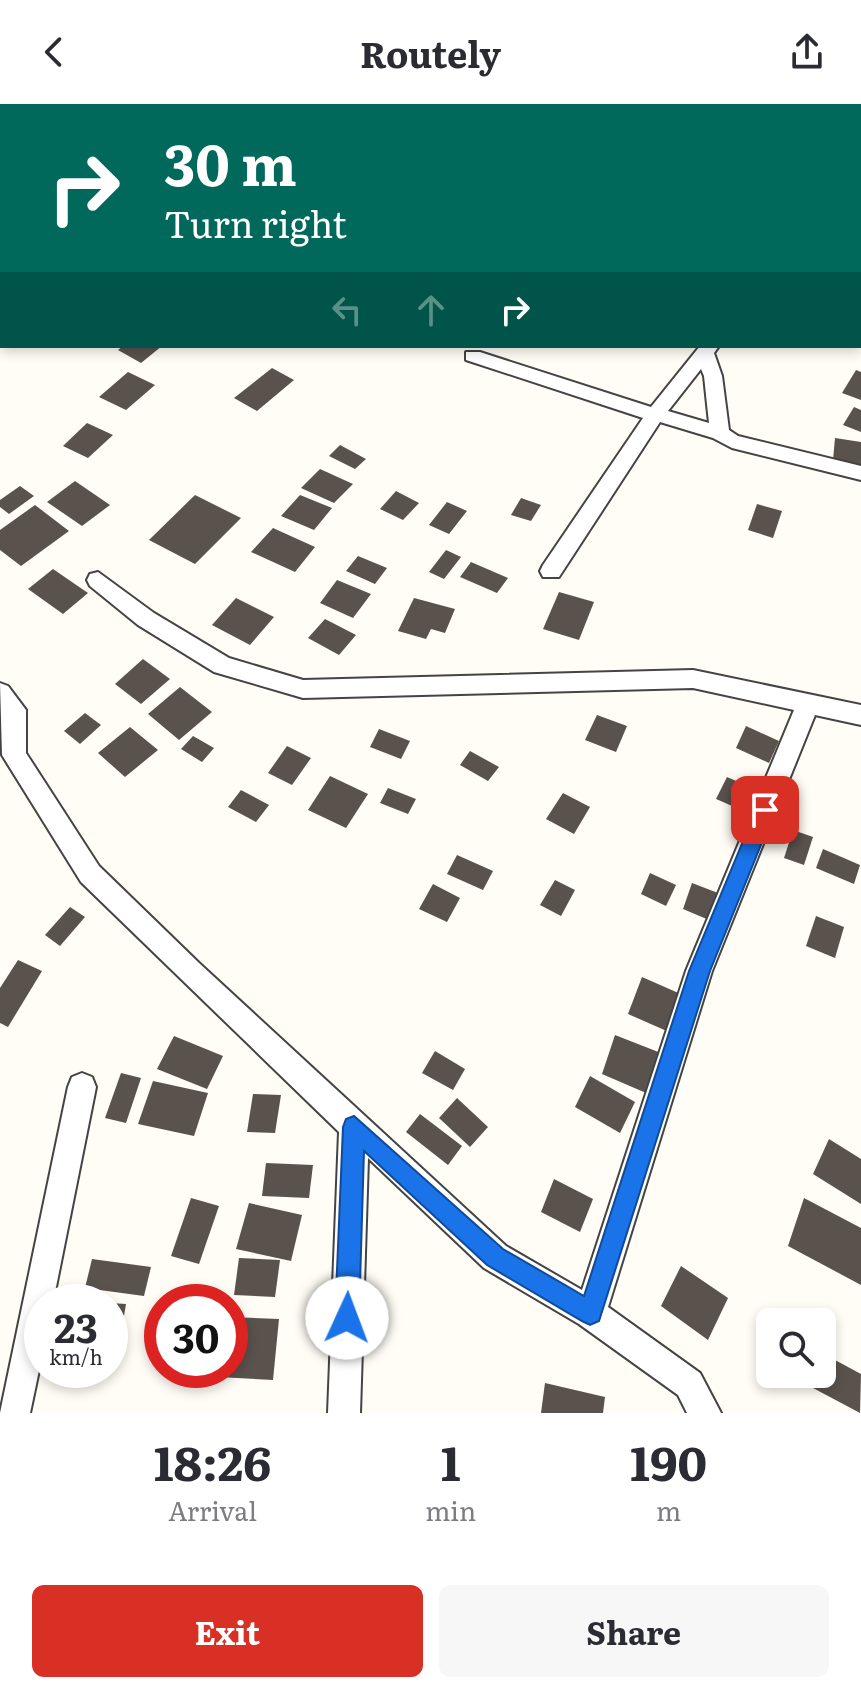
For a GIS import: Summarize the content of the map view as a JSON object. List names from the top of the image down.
{
  "page": {
    "header": "Routely",
    "turn": ["30 m", "Turn right"],
    "speed": "23 km/h",
    "limit": "30",
    "eta": [
      "18:26",
      "Arrival",
      "1",
      "min",
      "190",
      "m"
    ],
    "buttons": ["Exit", "Share"]
  }
}
